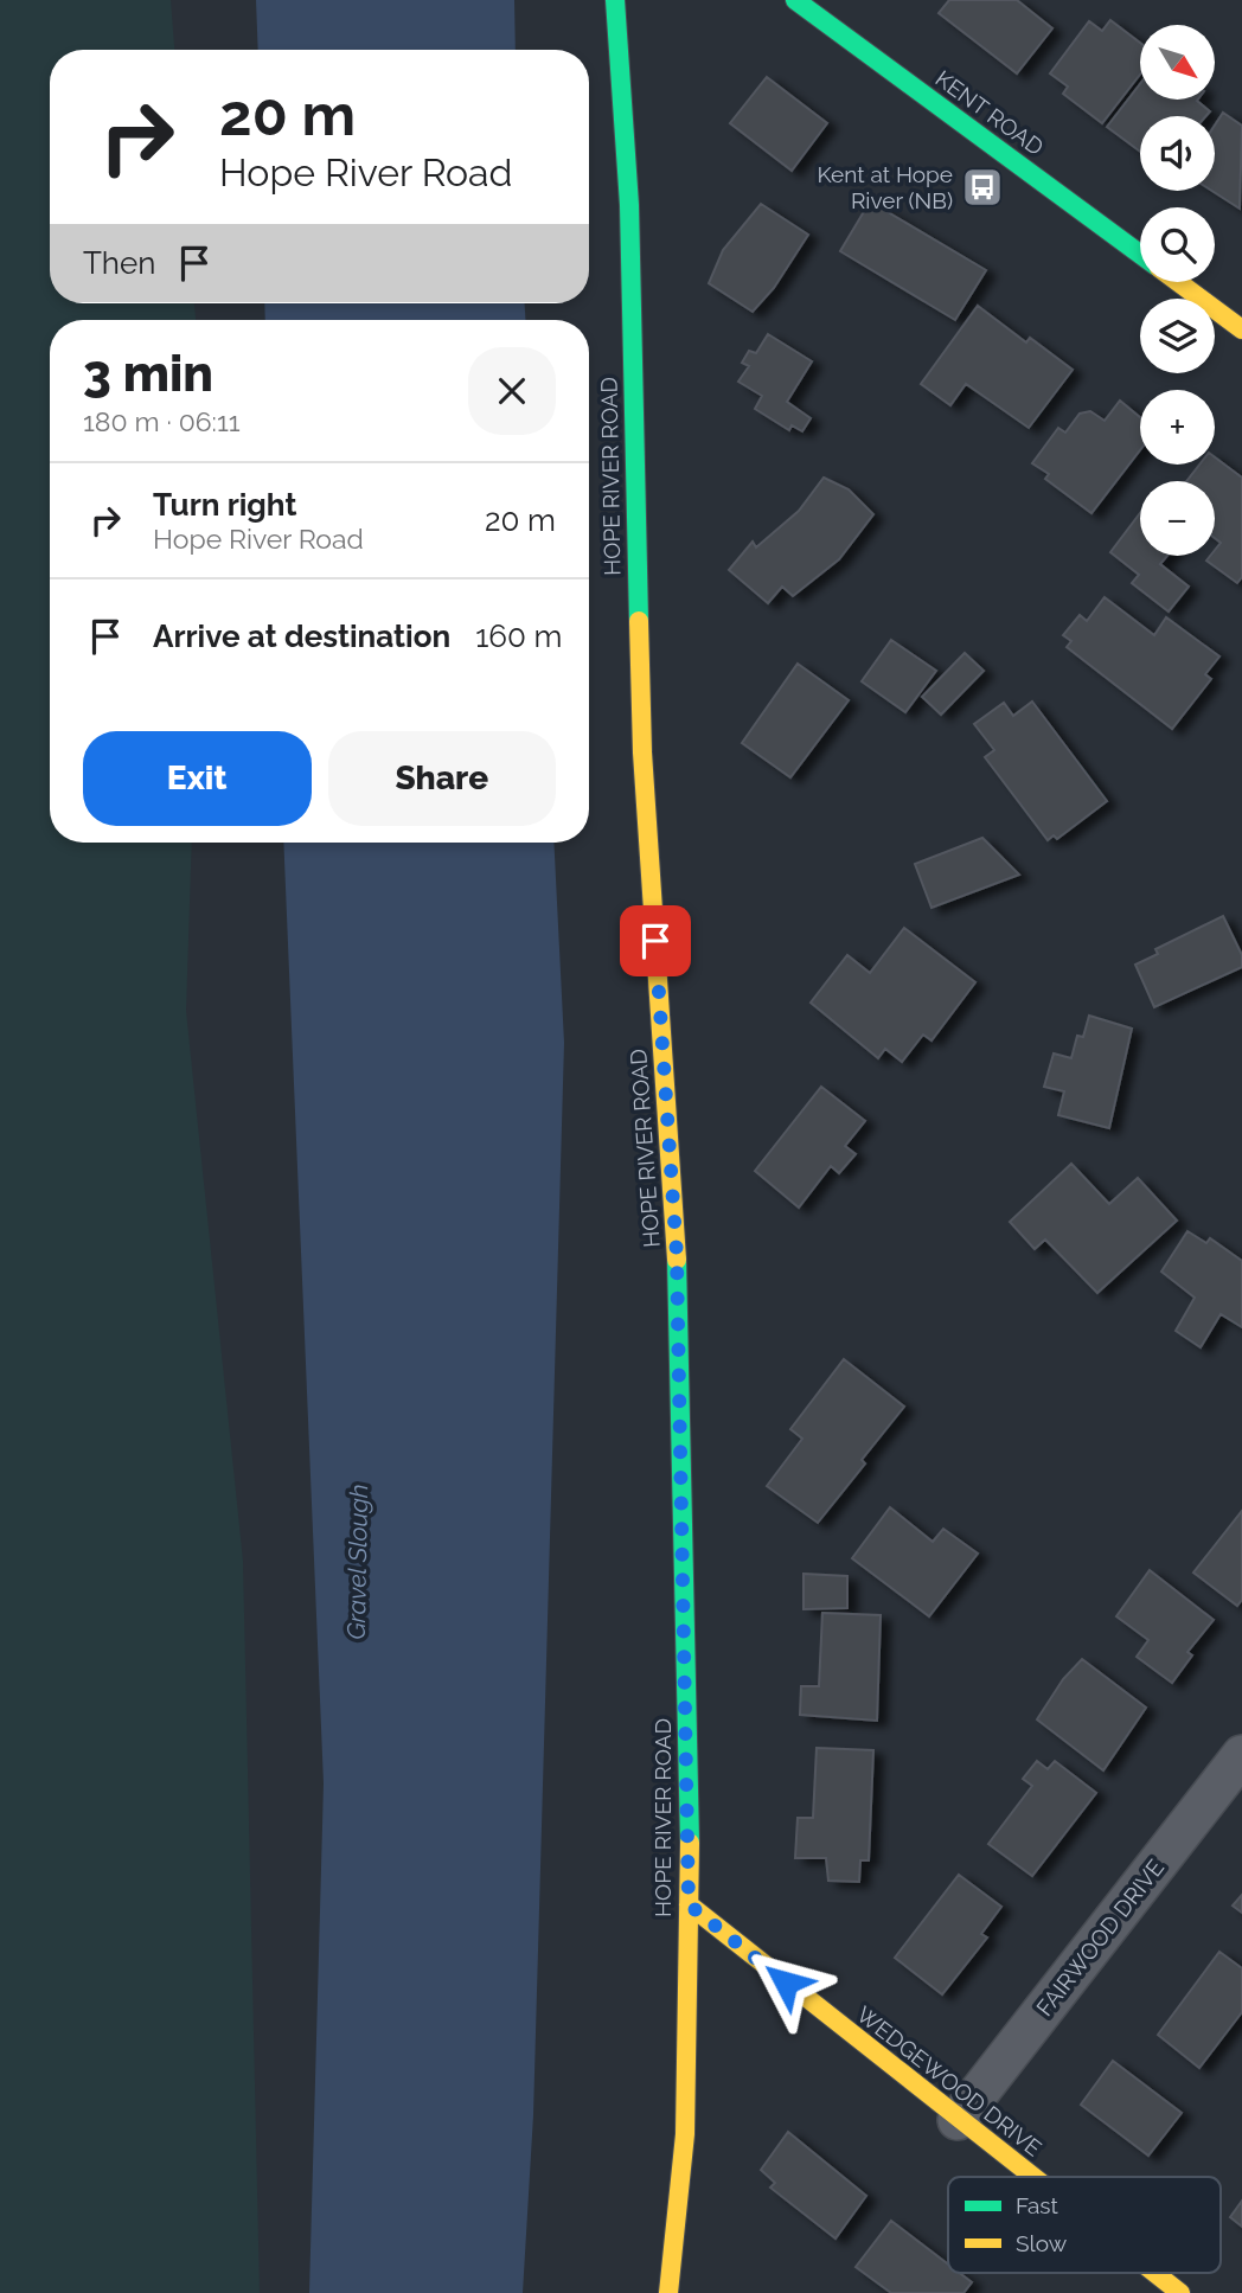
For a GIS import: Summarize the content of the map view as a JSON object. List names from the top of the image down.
{
  "streets": {
    "street": [
      "KENT ROAD",
      "HOPE RIVER ROAD",
      "FAIRWOOD DRIVE",
      "WEDGEWOOD DRIVE"
    ]
  },
  "crossings": [
    ["HOPE RIVER ROAD", "WEDGEWOOD DRIVE"],
    ["FAIRWOOD DRIVE", "WEDGEWOOD DRIVE"]
  ],
  "water": ["Gravel Slough"],
  "places": {
    "bus stop": ["Kent at Hope River (NB)"]
  },
  "legend": ["Fast", "Slow"],
  "north": "bottom right",
  "page": {
    "map_buttons": ["+", "−"],
    "turn": ["20 m", "Hope River Road"],
    "then": "Then",
    "heading": ["3 min", "180 m · 06:11"],
    "list": [
      {
        "name": "Turn right",
        "note": "Hope River Road",
        "value": "20 m"
      },
      {
        "name": "Arrive at destination",
        "value": "160 m"
      }
    ],
    "buttons": ["Exit", "Share"]
  }
}
